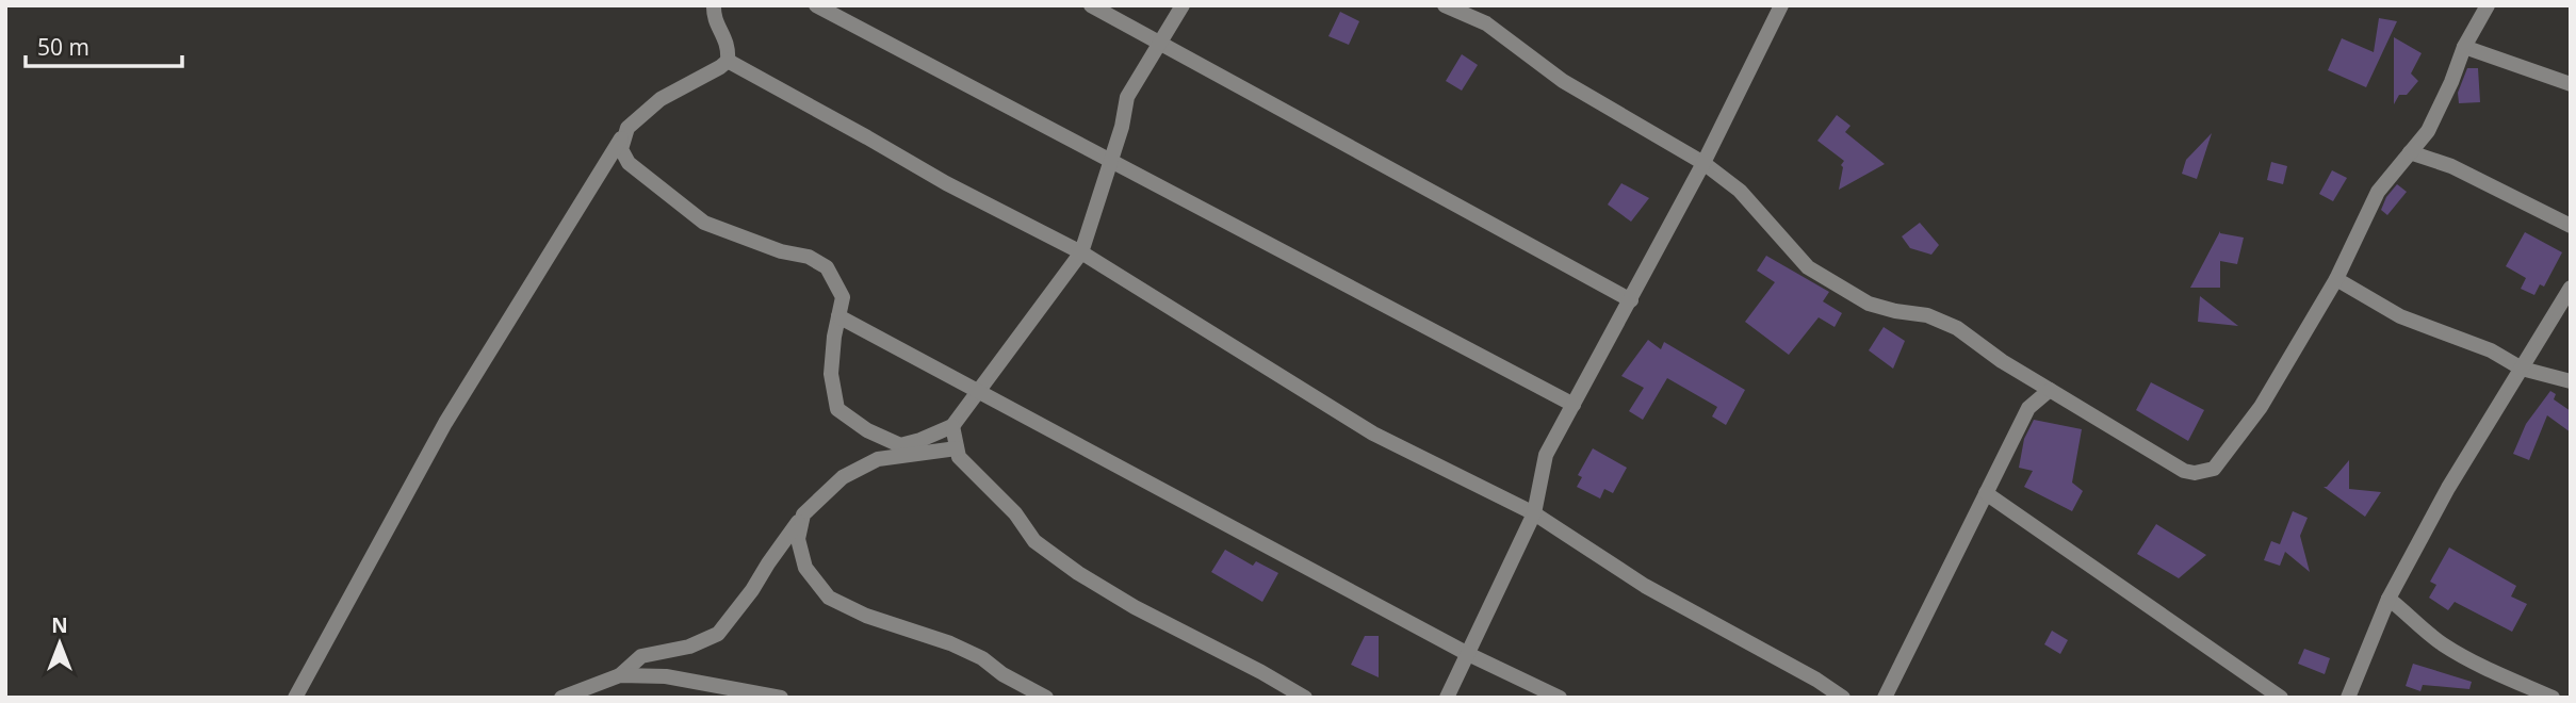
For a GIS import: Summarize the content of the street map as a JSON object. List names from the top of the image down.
{
  "scale_bar": "50 m",
  "north": "top"
}
